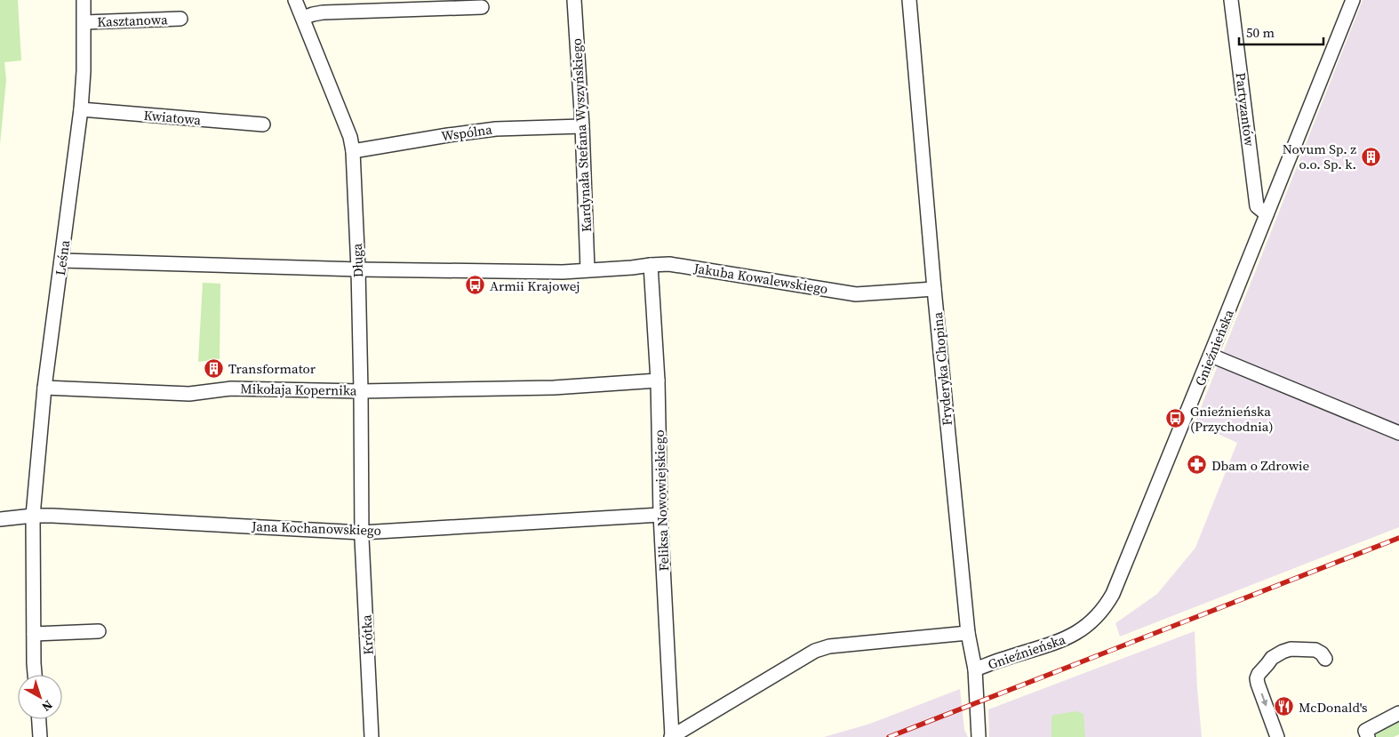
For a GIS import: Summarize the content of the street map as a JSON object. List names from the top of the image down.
{
  "streets": {
    "street": [
      "Kasztanowa",
      "Partyzantów",
      "Kwiatowa",
      "Wspólna",
      "Kardynała Stefana Wyszyńskiego",
      "Leśna",
      "Długa",
      "Jakuba Kowalewskiego",
      "Gnieźnieńska",
      "Fryderyka Chopina",
      "Mikołaja Kopernika",
      "Feliksa Nowowiejskiego",
      "Jana Kochanowskiego",
      "Krótka"
    ]
  },
  "crossings": [
    ["Kasztanowa", "Leśna"],
    ["Partyzantów", "Gnieźnieńska"],
    ["Kwiatowa", "Leśna"],
    ["Wspólna", "Kardynała Stefana Wyszyńskiego"],
    ["Wspólna", "Długa"],
    ["Kardynała Stefana Wyszyńskiego", "Jakuba Kowalewskiego"],
    ["Leśna", "Mikołaja Kopernika"],
    ["Leśna", "Jana Kochanowskiego"],
    ["Długa", "Mikołaja Kopernika"],
    ["Długa", "Jana Kochanowskiego"],
    ["Długa", "Krótka"],
    ["Jakuba Kowalewskiego", "Fryderyka Chopina"],
    ["Jakuba Kowalewskiego", "Feliksa Nowowiejskiego"],
    ["Gnieźnieńska", "Fryderyka Chopina"],
    ["Mikołaja Kopernika", "Feliksa Nowowiejskiego"],
    ["Feliksa Nowowiejskiego", "Jana Kochanowskiego"],
    ["Jana Kochanowskiego", "Krótka"]
  ],
  "places": {
    "building": ["Novum Sp. z o.o. Sp. k.", "Transformator"],
    "bus stop": ["Armii Krajowej", "Gnieźnieńska (Przychodnia)"],
    "pharmacy": ["Dbam o Zdrowie"],
    "restaurant": ["McDonald's"]
  },
  "scale_bar": "50 m",
  "north": "bottom right"
}
